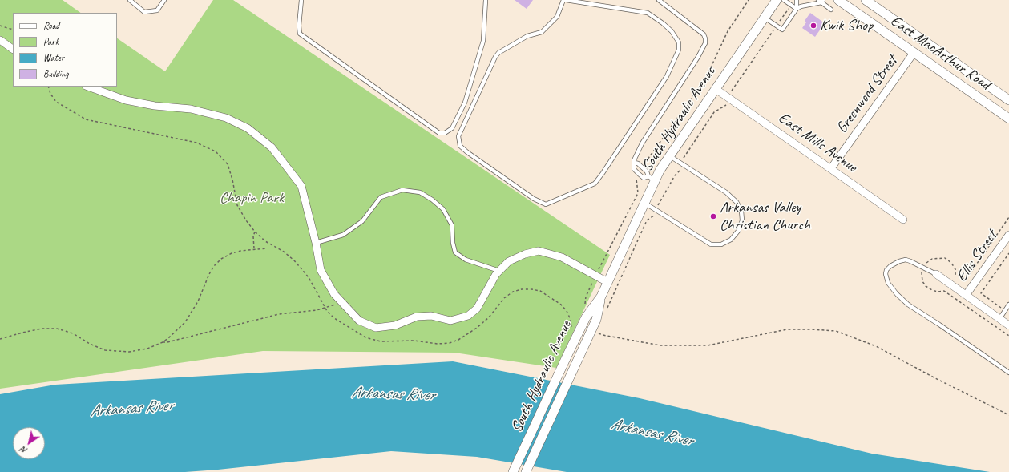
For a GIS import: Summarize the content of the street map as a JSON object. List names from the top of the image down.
{
  "streets": {
    "street": [
      "East MacArthur Road",
      "Greenwood Street",
      "South Hydraulic Avenue",
      "East Mills Avenue",
      "Ellis Street"
    ]
  },
  "crossings": [
    ["East MacArthur Road", "Greenwood Street"],
    ["Greenwood Street", "East Mills Avenue"],
    ["South Hydraulic Avenue", "East Mills Avenue"]
  ],
  "water": ["Arkansas River"],
  "parks": ["Chapin Park"],
  "places": ["Kwik Shop", "Arkansas Valley Christian Church"],
  "legend": [
    "Road",
    "Park",
    "Water",
    "Building"
  ],
  "north": "bottom left"
}
